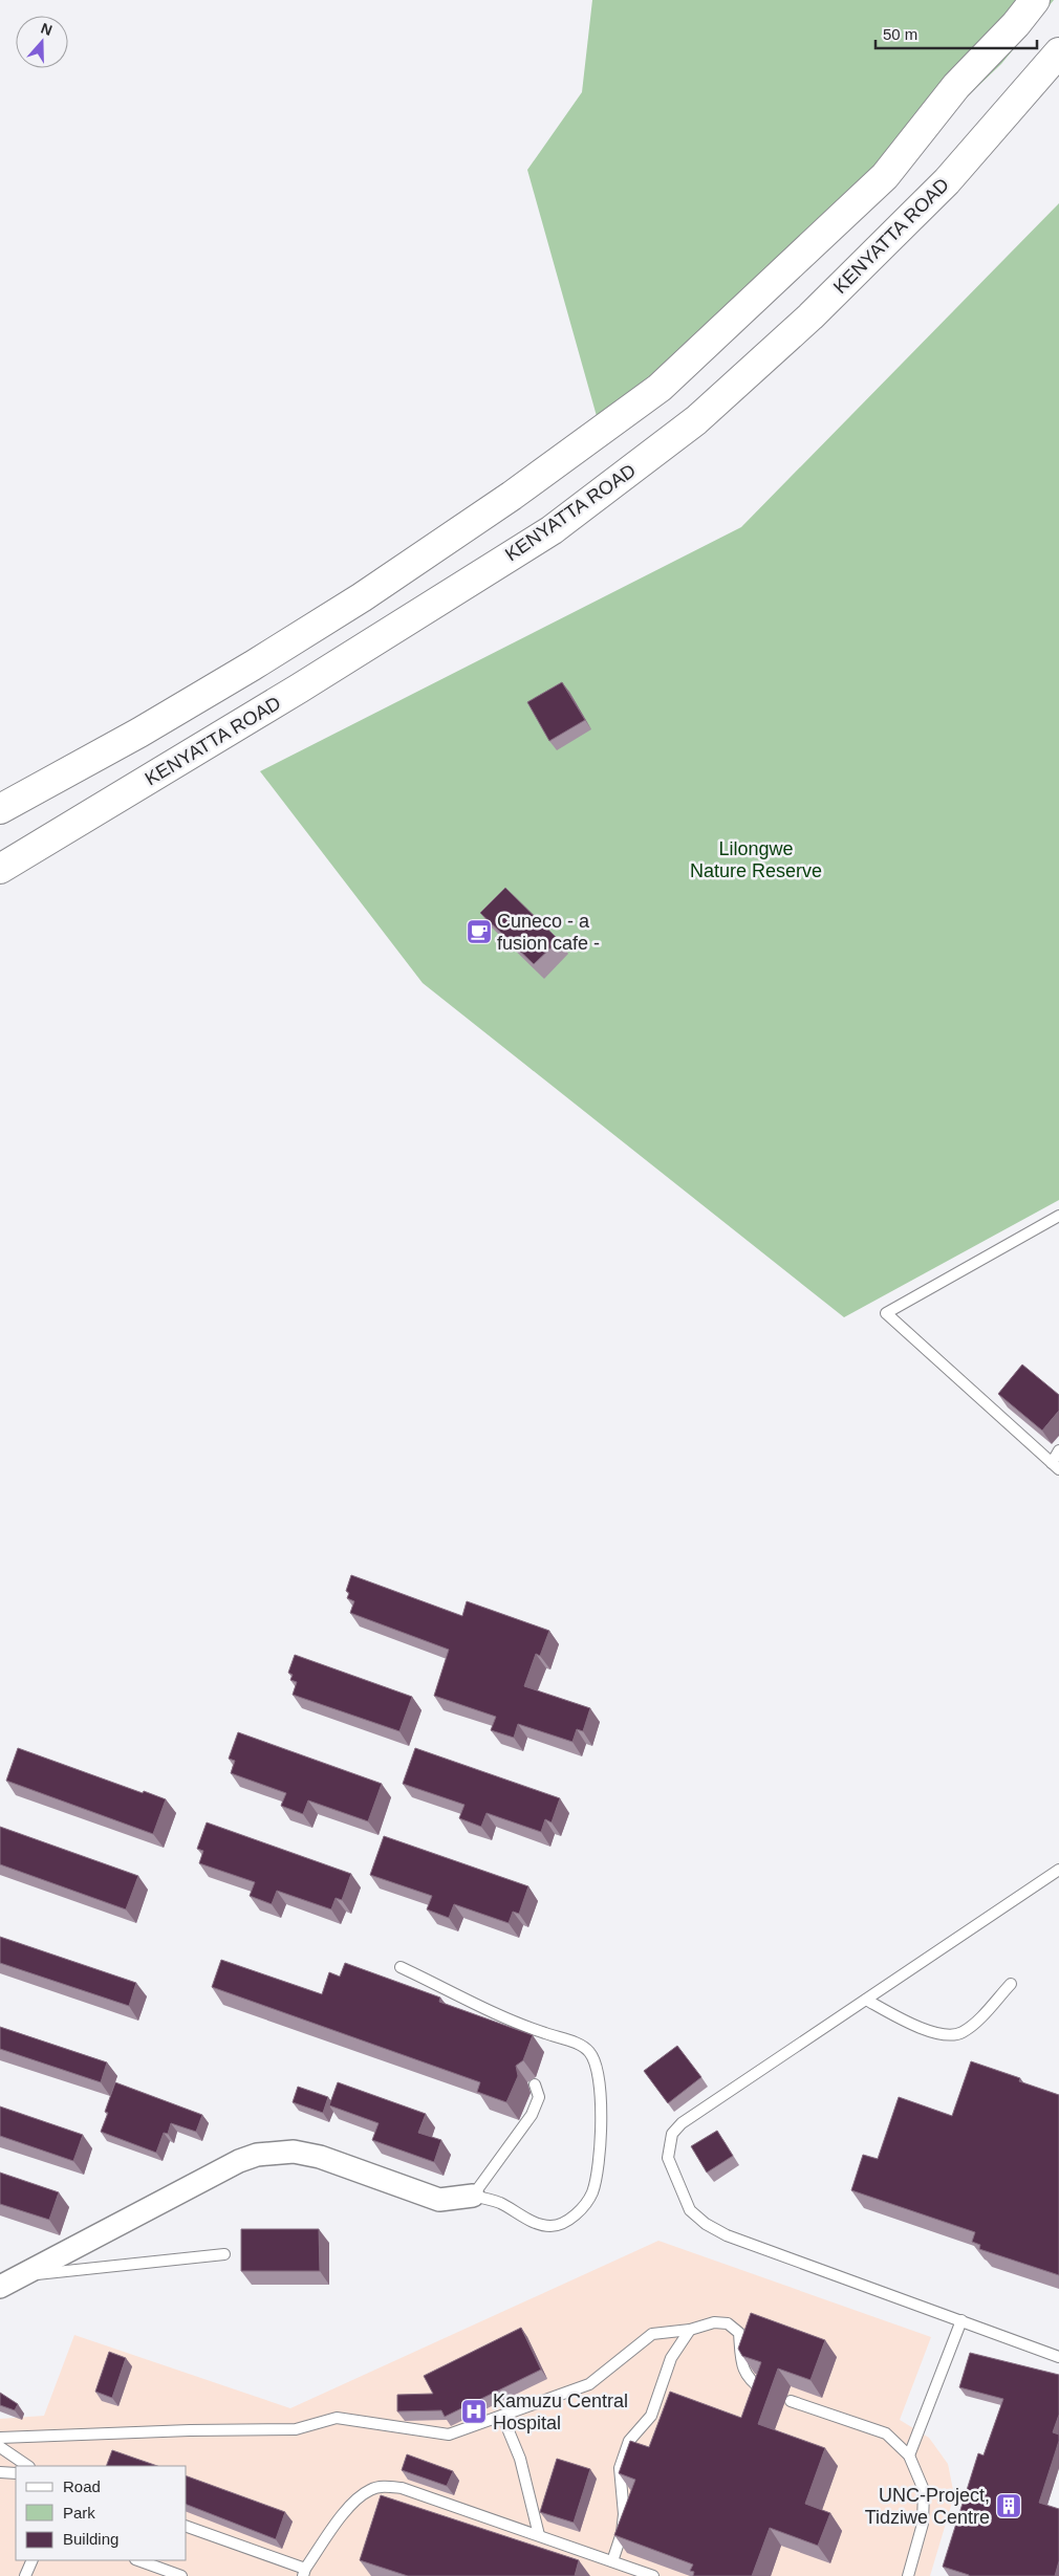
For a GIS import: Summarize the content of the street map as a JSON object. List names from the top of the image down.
{
  "streets": {
    "main road": ["KENYATTA ROAD"]
  },
  "parks": ["Lilongwe Nature Reserve"],
  "places": {
    "cafe": ["Cuneco - a fusion cafe -"],
    "hospital": ["Kamuzu Central Hospital"],
    "building": ["UNC-Project, Tidziwe Centre"]
  },
  "legend": ["Road", "Park", "Building"],
  "scale_bar": "50 m",
  "north": "top"
}
